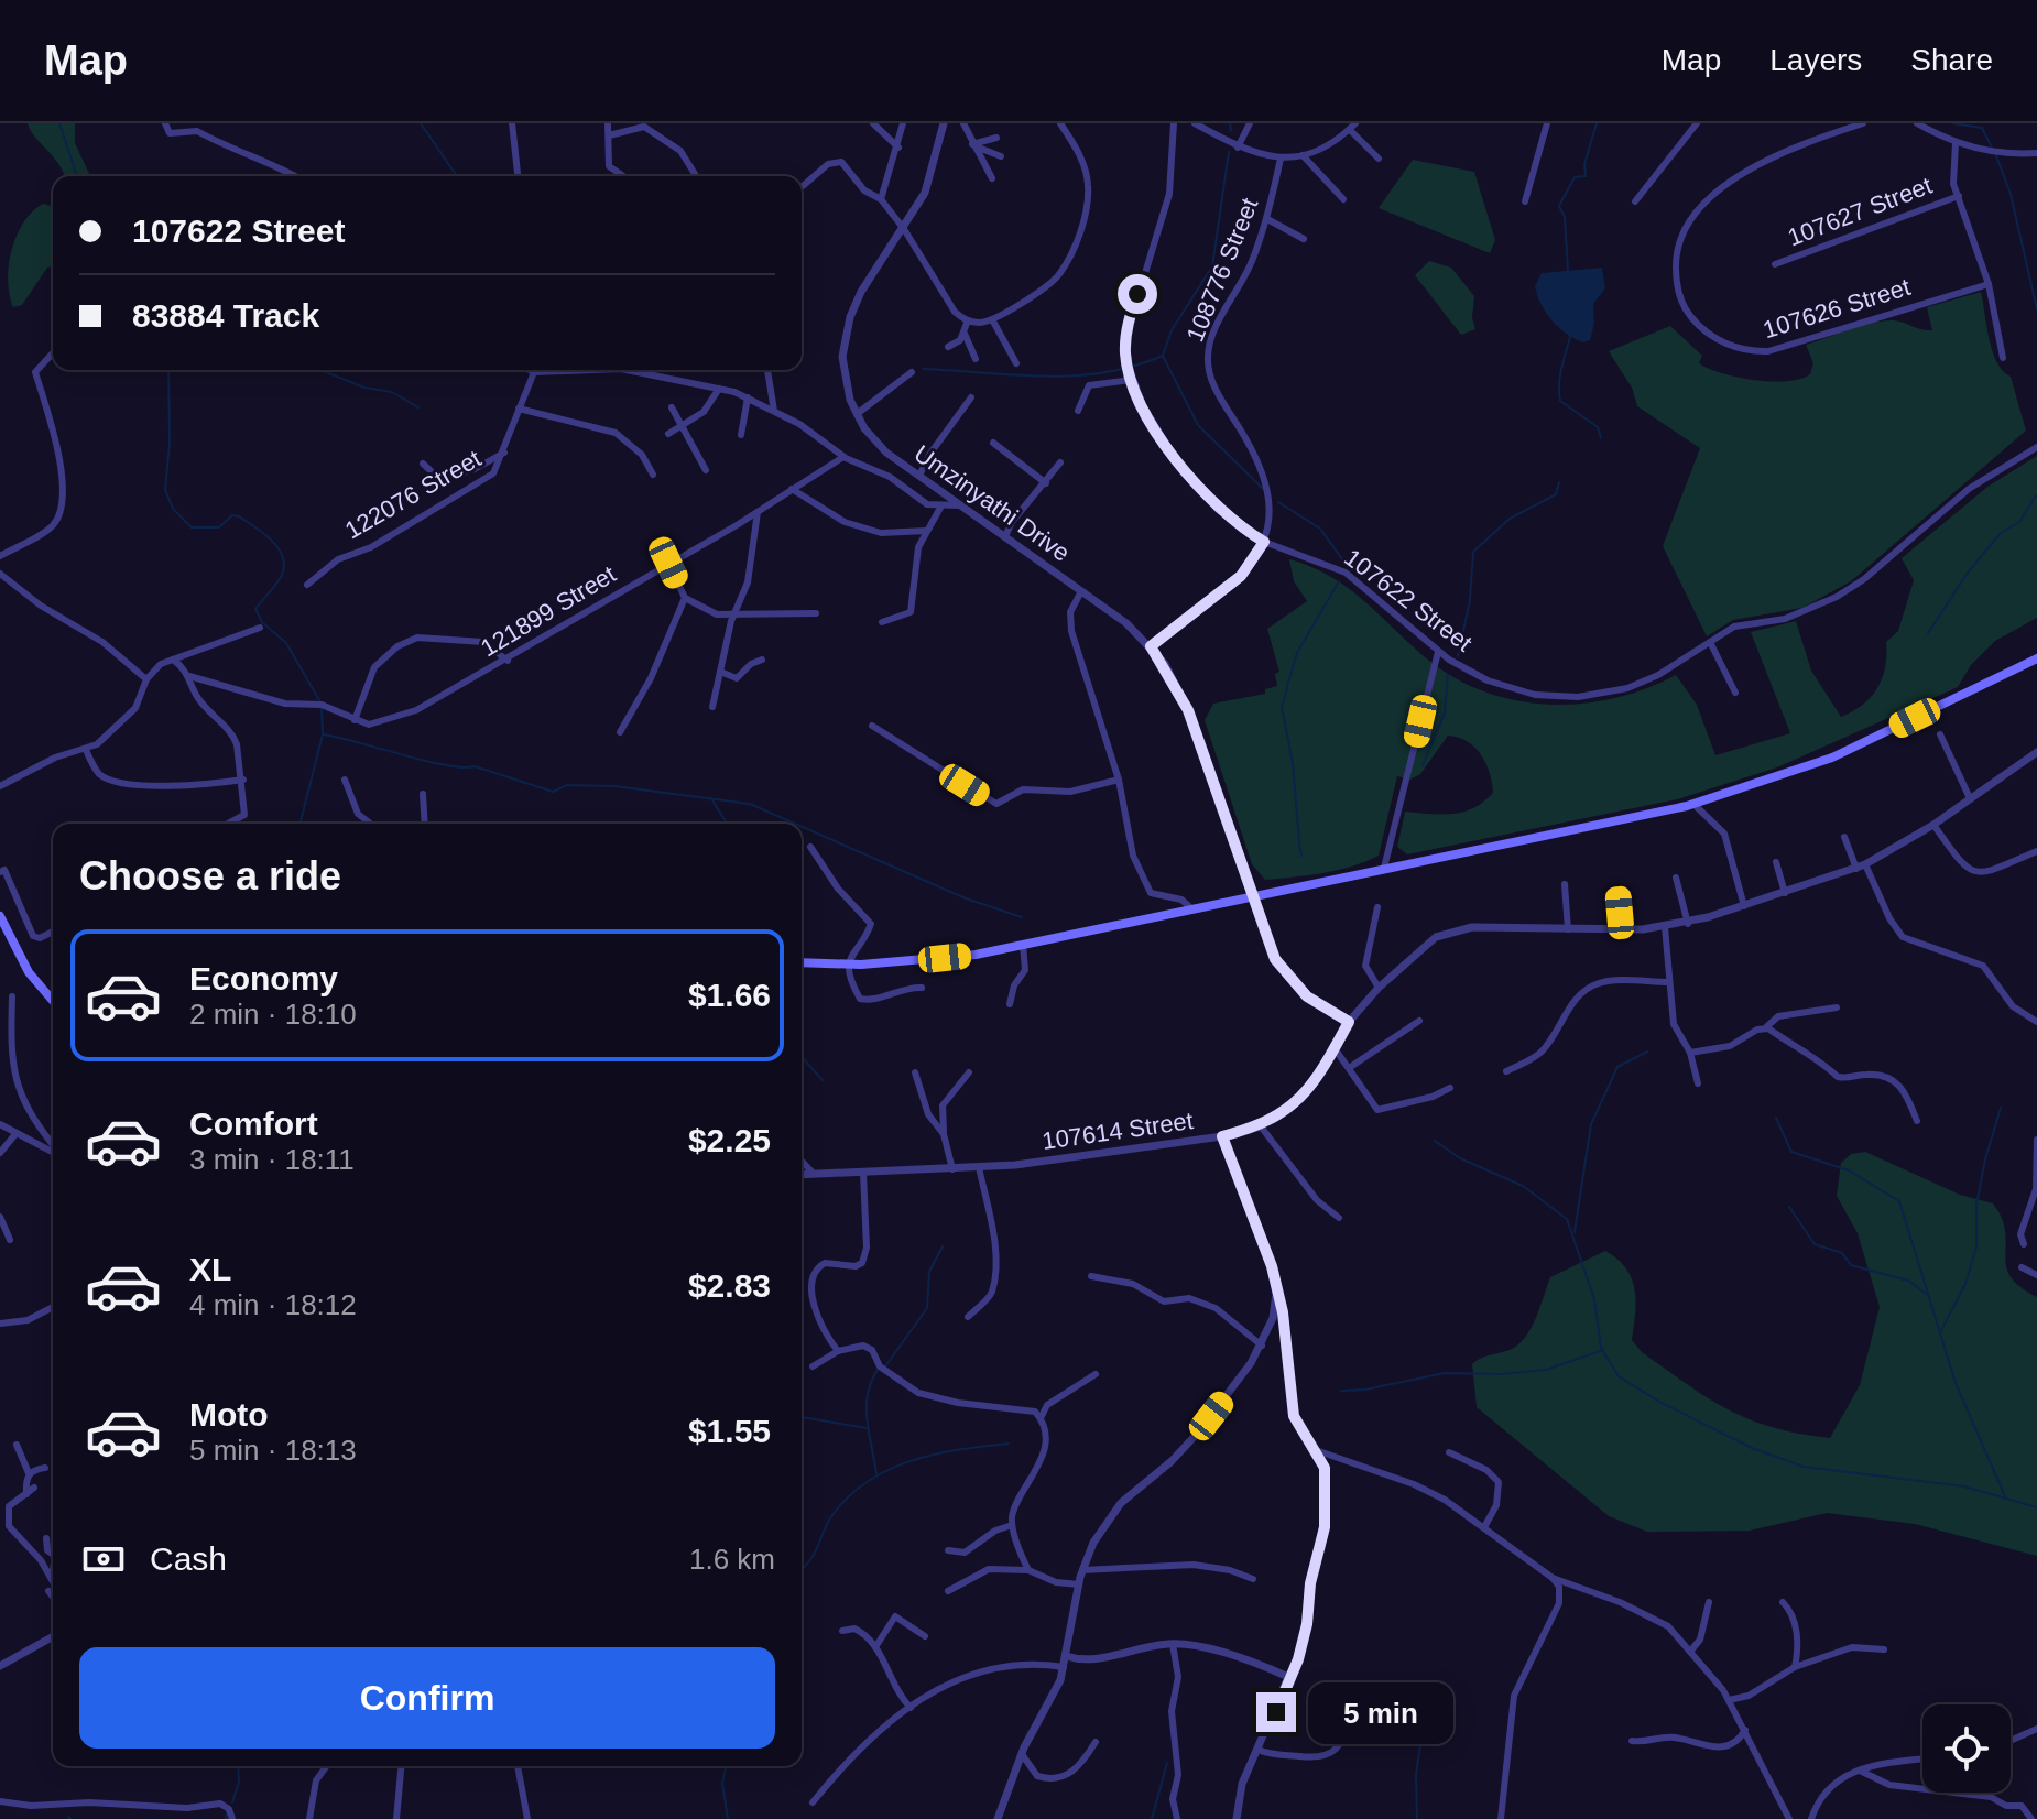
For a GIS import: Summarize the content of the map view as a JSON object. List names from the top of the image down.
{
  "streets": {
    "street": [
      "107627 Street",
      "108776 Street",
      "107626 Street",
      "122076 Street",
      "Umzinyathi Drive",
      "107622 Street",
      "121899 Street",
      "107614 Street"
    ]
  },
  "crossings": [
    ["108776 Street", "Umzinyathi Drive"],
    ["108776 Street", "107622 Street"],
    ["Umzinyathi Drive", "107614 Street"]
  ],
  "page": {
    "header": "Map",
    "nav": ["Map", "Layers", "Share"],
    "banner": ["107622 Street", "83884 Track"],
    "heading": "Choose a ride",
    "list": [
      {
        "name": "Economy",
        "note": "2 min · 18:10",
        "value": "$1.66"
      },
      {
        "name": "Comfort",
        "note": "3 min · 18:11",
        "value": "$2.25"
      },
      {
        "name": "XL",
        "note": "4 min · 18:12",
        "value": "$2.83"
      },
      {
        "name": "Moto",
        "note": "5 min · 18:13",
        "value": "$1.55"
      }
    ],
    "pay": ["Cash", "1.6 km"],
    "buttons": "Confirm",
    "bubble": "5 min"
  }
}
